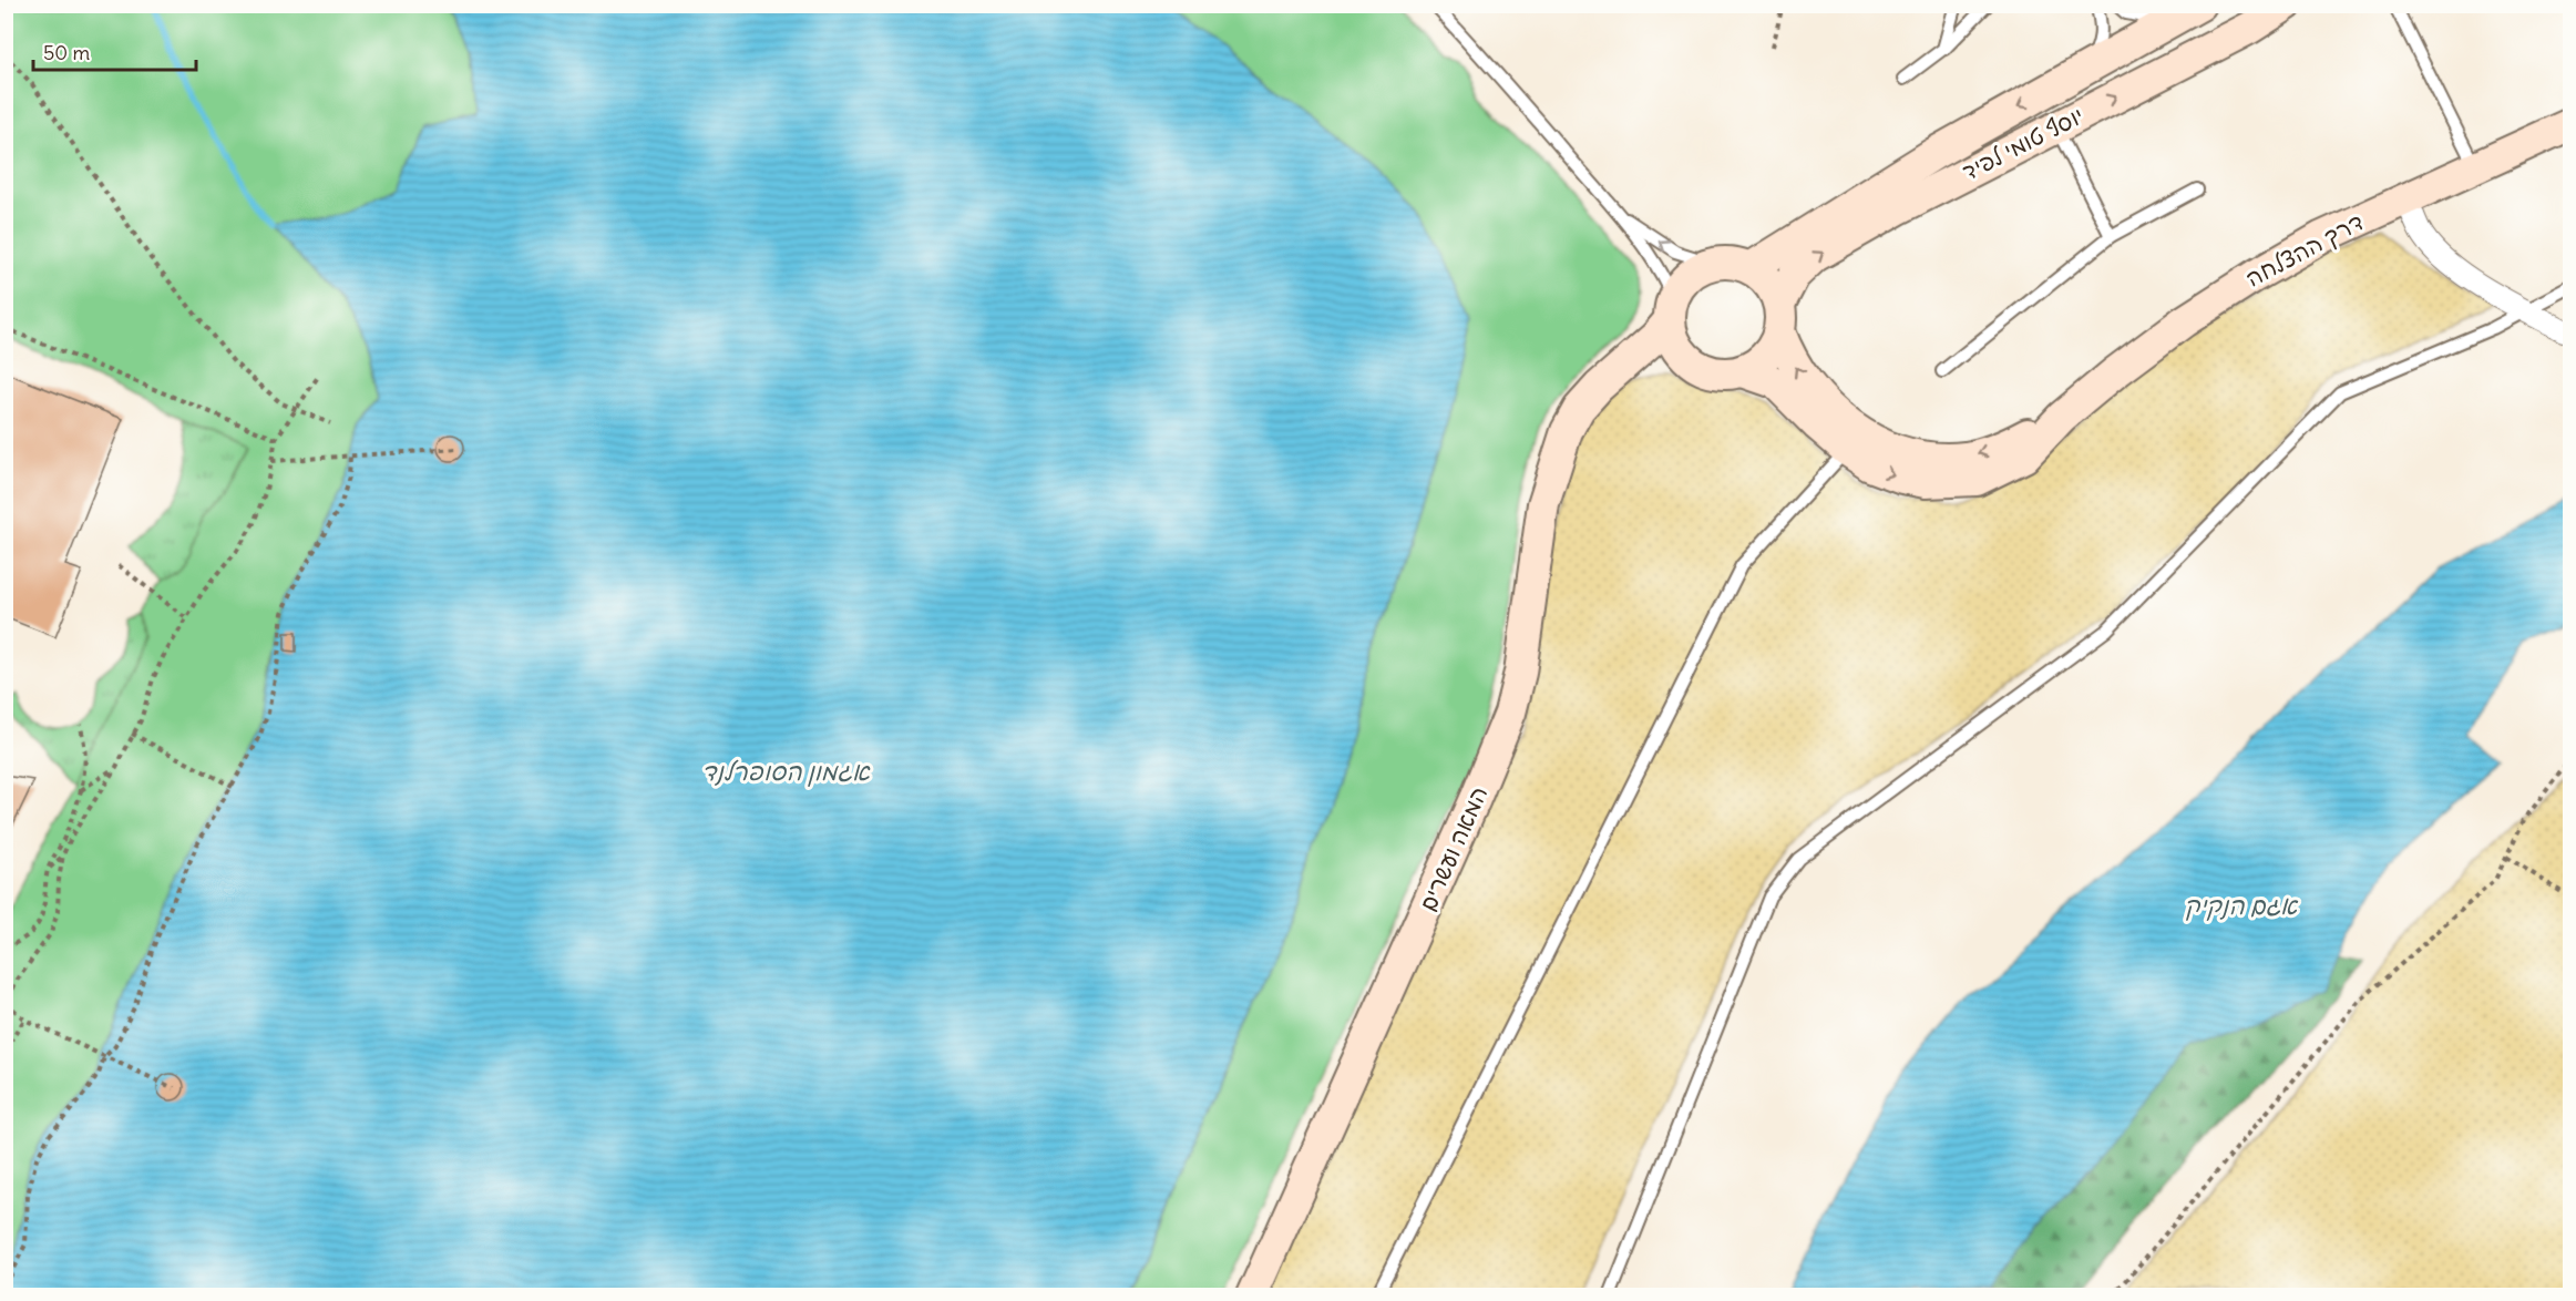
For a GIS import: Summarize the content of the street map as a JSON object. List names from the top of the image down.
{
  "streets": {
    "street": ["יוסף טומי לפיד", "דרך ההצלחה", "המאה ועשרים"]
  },
  "crossings": [
    ["יוסף טומי לפיד", "דרך ההצלחה"],
    ["יוסף טומי לפיד", "המאה ועשרים"],
    ["דרך ההצלחה", "המאה ועשרים"]
  ],
  "water": ["אגמון הסופרלנד", "אגם הנקיק"],
  "scale_bar": "50 m"
}
